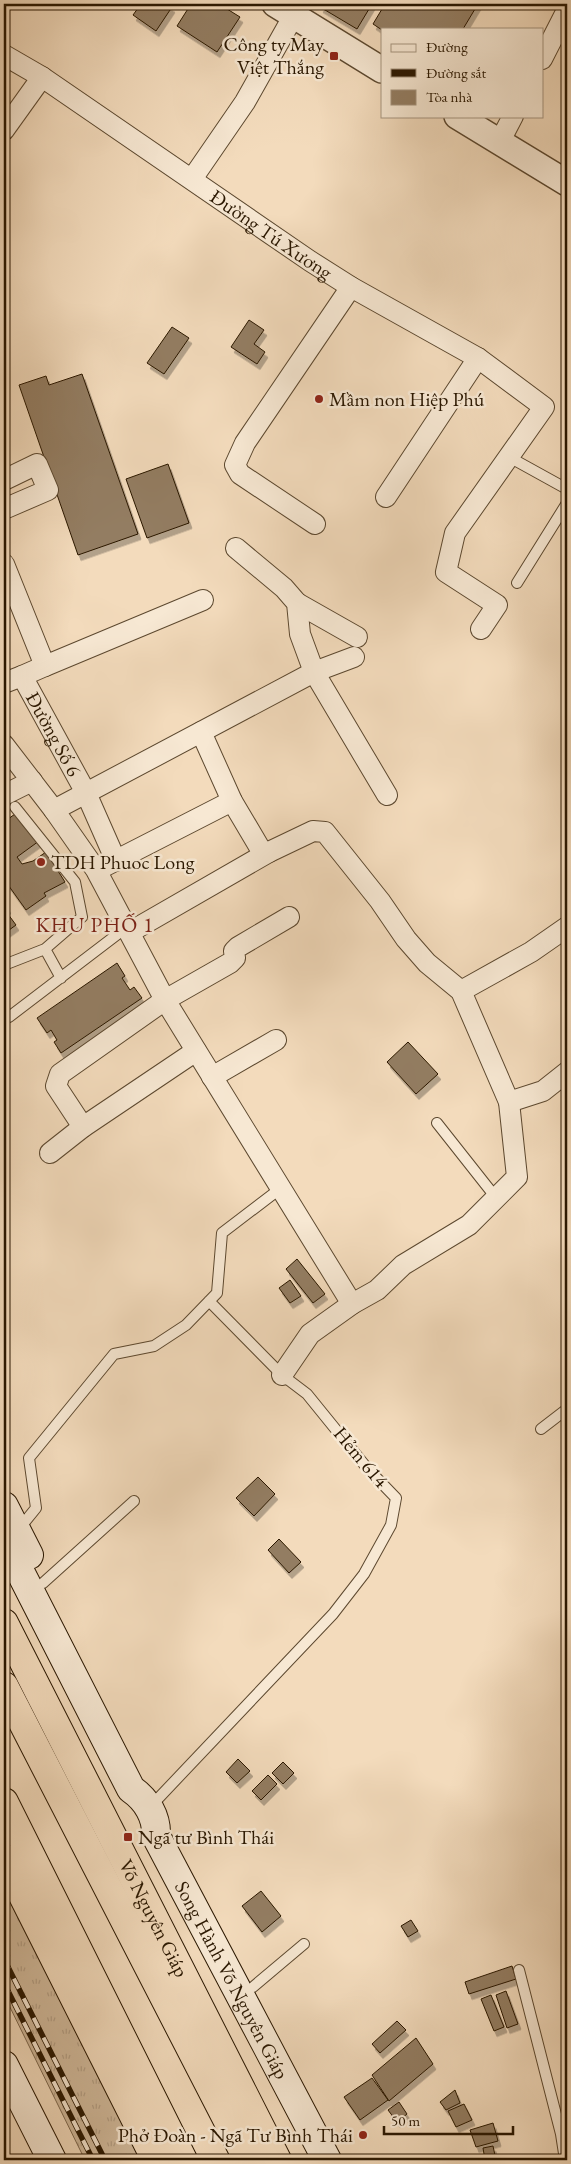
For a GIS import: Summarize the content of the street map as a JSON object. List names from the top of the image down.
{
  "streets": {
    "highway": ["Võ Nguyên Giáp"],
    "main road": ["Song Hành Võ Nguyên Giáp"],
    "street": ["Đường Tú Xương", "Đường Số 6"],
    "lane": ["Hẻm 614"]
  },
  "crossings": [
    ["Hẻm 614", "Song Hành Võ Nguyên Giáp"]
  ],
  "districts": ["KHU PHỐ 1"],
  "places": {
    "transit": ["Công ty May Việt Thắng", "Ngã tư Bình Thái"],
    "other": ["Mầm non Hiệp Phú", "TDH Phuoc Long", "Phở Đoàn - Ngã Tư Bình Thái"]
  },
  "legend": ["Đường", "Đường sắt", "Tòa nhà"],
  "scale_bar": "50 m"
}
